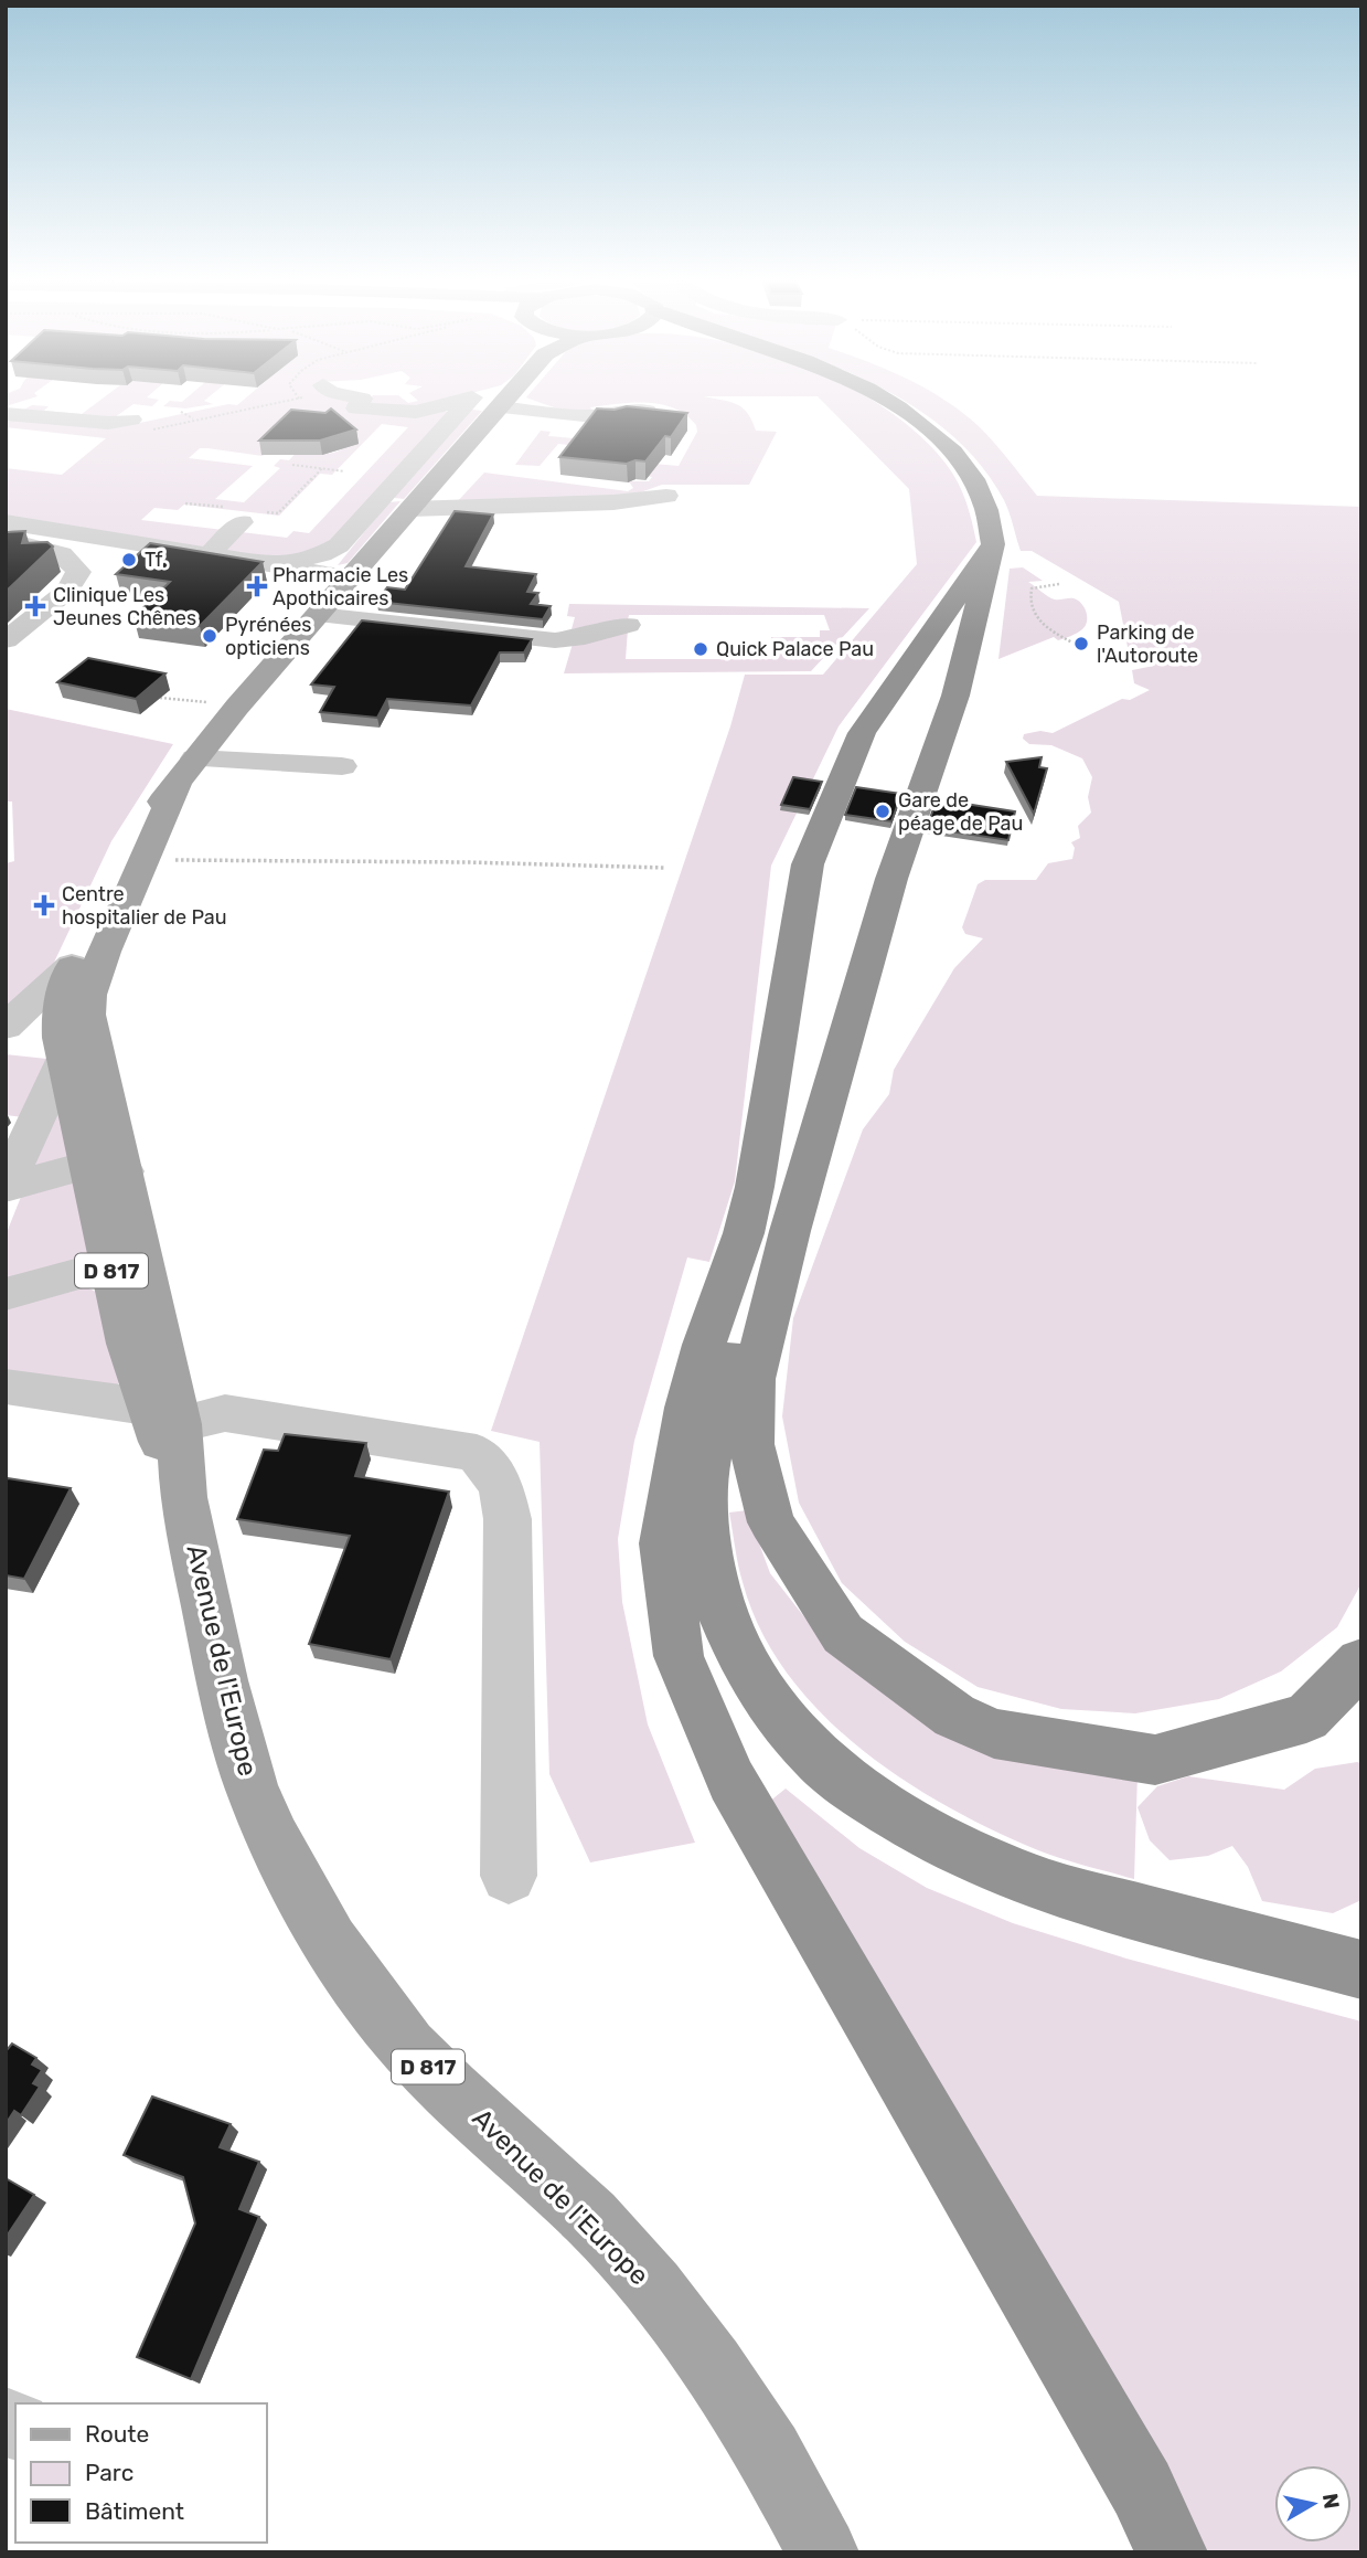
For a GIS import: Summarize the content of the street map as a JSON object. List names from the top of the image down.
{
  "streets": {
    "main road": ["D 817", "Avenue de l'Europe"]
  },
  "places": {
    "other": [
      "Tf.",
      "Pyrénées opticiens",
      "Parking de l'Autoroute",
      "Quick Palace Pau",
      "Gare de péage de Pau"
    ],
    "health": ["Pharmacie Les Apothicaires", "Clinique Les Jeunes Chênes", "Centre hospitalier de Pau"]
  },
  "legend": ["Route", "Parc", "Bâtiment"],
  "north": "right"
}
